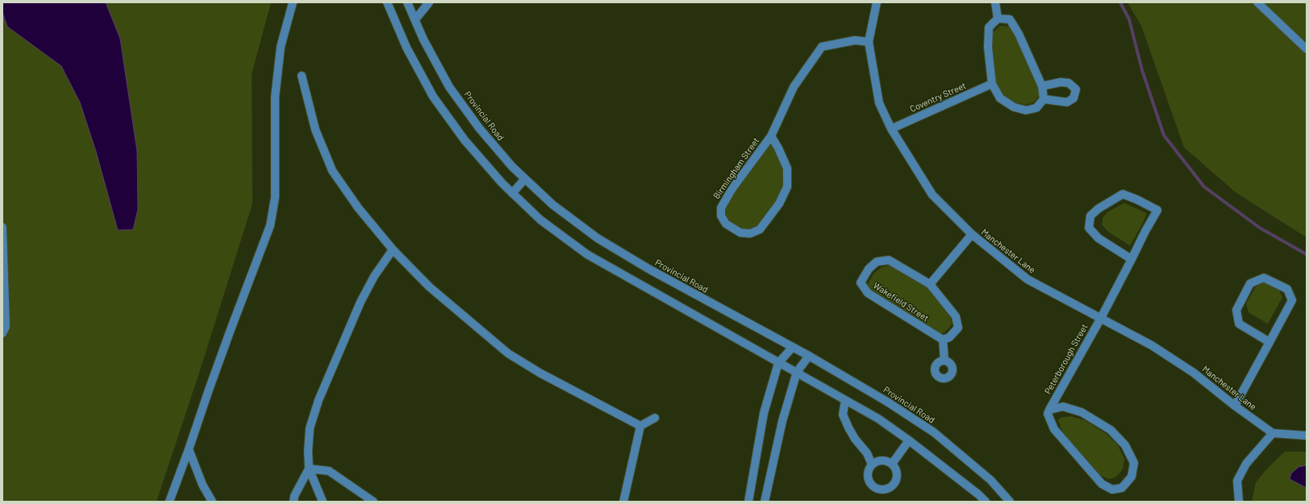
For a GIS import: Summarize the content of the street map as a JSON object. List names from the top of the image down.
{
  "streets": {
    "street": [
      "Coventry Street",
      "Provincial Road",
      "Birmingham Street",
      "Manchester Lane",
      "Wakefield Street",
      "Peterborough Street"
    ]
  },
  "crossings": [
    ["Coventry Street", "Manchester Lane"],
    ["Birmingham Street", "Manchester Lane"],
    ["Manchester Lane", "Peterborough Street"]
  ]
}
